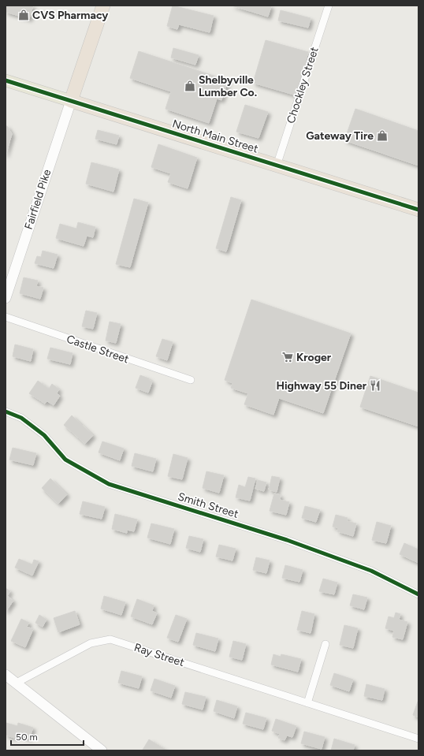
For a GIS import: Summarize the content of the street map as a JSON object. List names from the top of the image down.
{
  "streets": {
    "highway": ["North Main Street"],
    "street": [
      "Chockley Street",
      "Fairfield Pike",
      "Castle Street",
      "Smith Street",
      "Ray Street"
    ]
  },
  "crossings": [
    ["Chockley Street", "North Main Street"],
    ["North Main Street", "Fairfield Pike"]
  ],
  "places": {
    "shop": ["CVS Pharmacy", "Shelbyville Lumber Co.", "Gateway Tire"],
    "supermarket": ["Kroger"],
    "restaurant": ["Highway 55 Diner"]
  },
  "scale_bar": "50 m"
}
